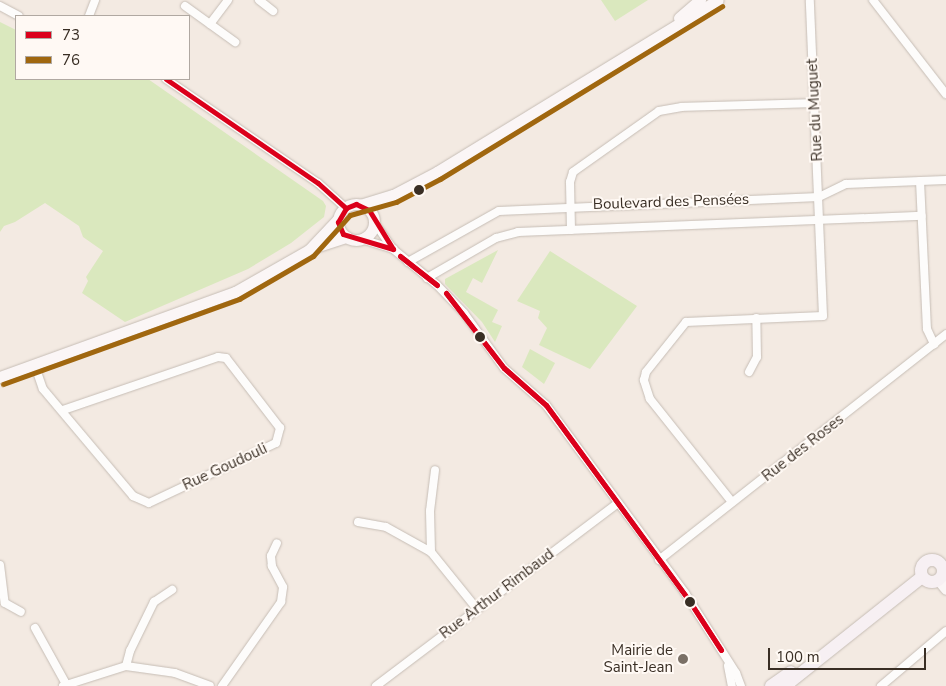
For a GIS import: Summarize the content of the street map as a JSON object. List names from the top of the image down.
{
  "streets": {
    "street": [
      "Rue du Muguet",
      "Boulevard des Pensées",
      "Rue des Roses",
      "Rue Goudouli",
      "Rue Arthur Rimbaud"
    ]
  },
  "crossings": [
    ["Rue du Muguet", "Boulevard des Pensées"]
  ],
  "places": ["Mairie de Saint-Jean"],
  "lines": ["transit line 76", "transit line 73"],
  "legend": ["73", "76"],
  "scale_bar": "100 m"
}
